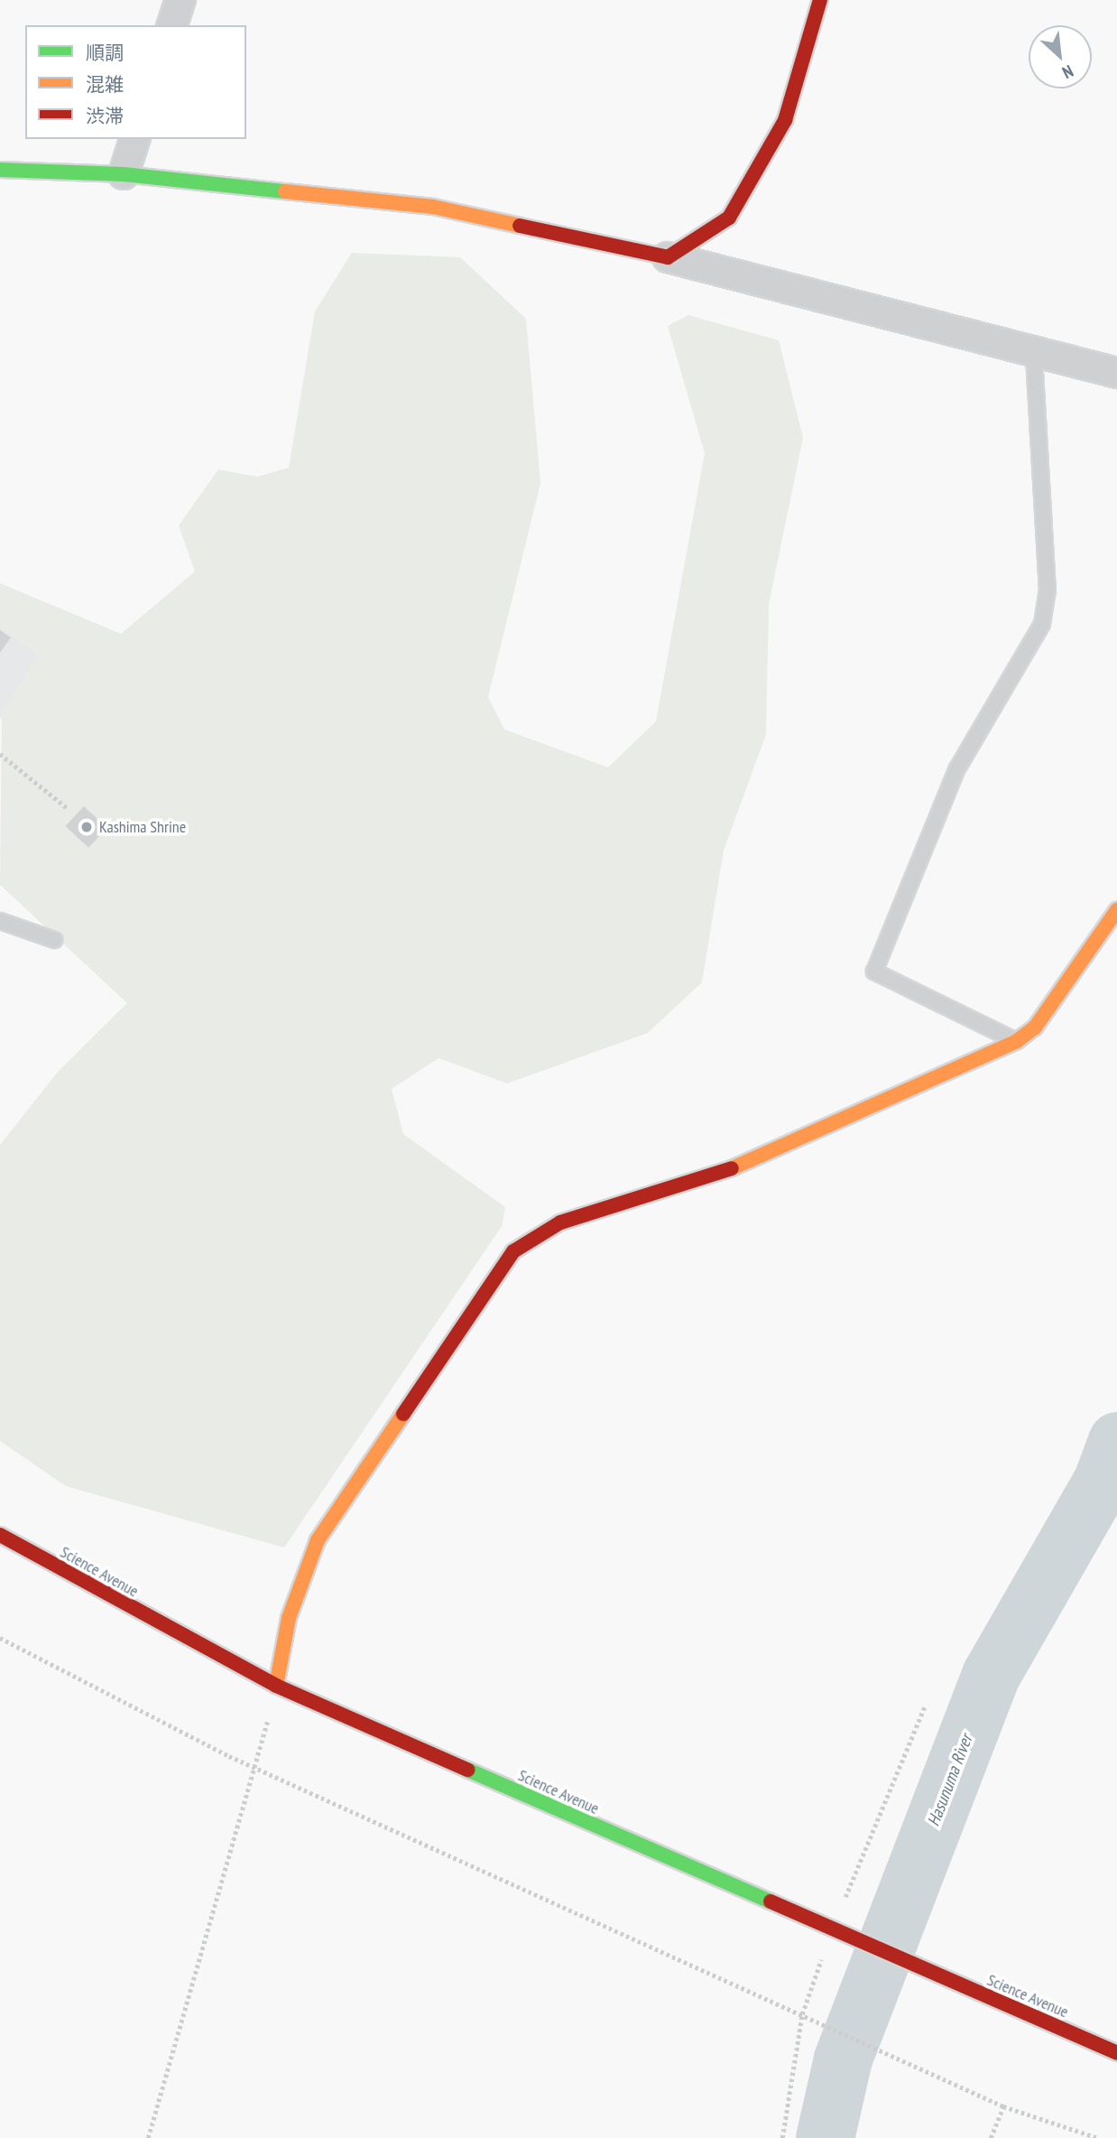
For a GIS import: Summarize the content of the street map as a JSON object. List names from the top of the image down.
{
  "streets": {
    "street": ["Science Avenue"]
  },
  "water": ["Hasunuma River"],
  "places": ["Kashima Shrine"],
  "legend": ["順調", "混雑", "渋滞"],
  "north": "bottom right"
}
